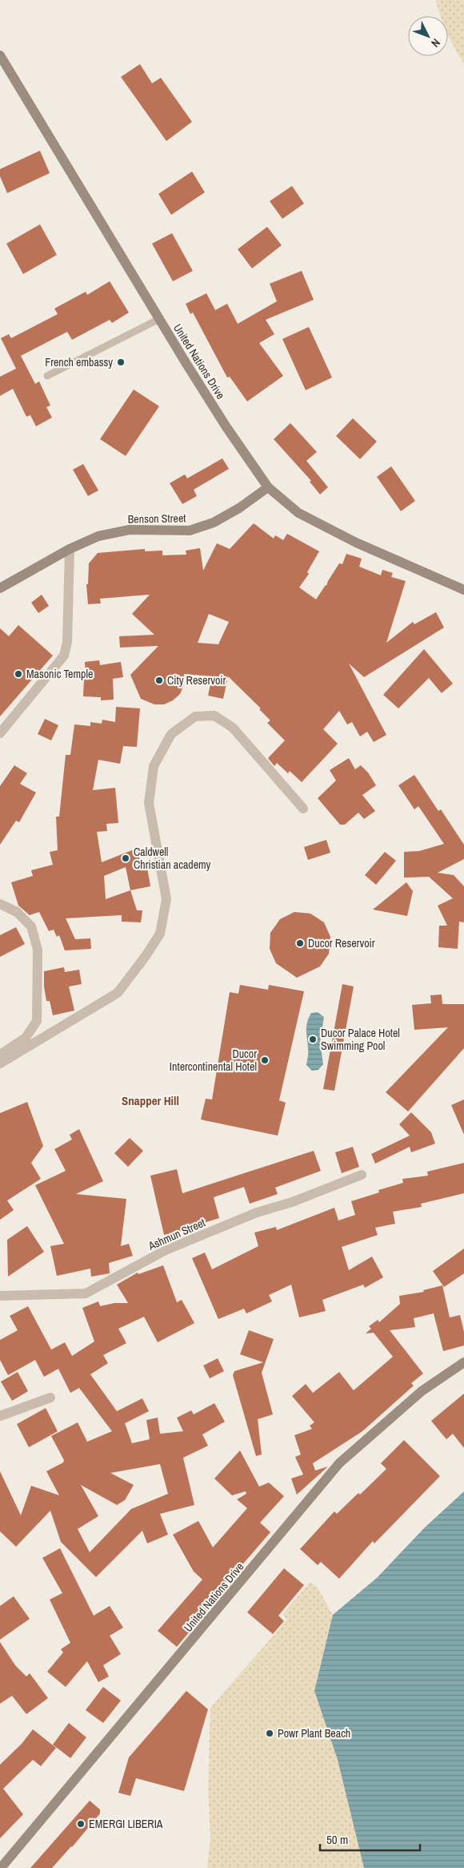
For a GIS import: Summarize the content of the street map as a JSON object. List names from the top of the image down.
{
  "streets": {
    "main road": ["United Nations Drive", "Benson Street"],
    "street": ["Ashmun Street"]
  },
  "crossings": [
    ["United Nations Drive", "Benson Street"]
  ],
  "districts": ["Snapper Hill"],
  "places": [
    "French embassy",
    "Masonic Temple",
    "City Reservoir",
    "Caldwell Christian academy",
    "Ducor Reservoir",
    "Ducor Palace Hotel Swimming Pool",
    "Ducor Intercontinental Hotel",
    "Powr Plant Beach",
    "EMERGI LIBERIA"
  ],
  "scale_bar": "50 m",
  "north": "bottom right"
}
